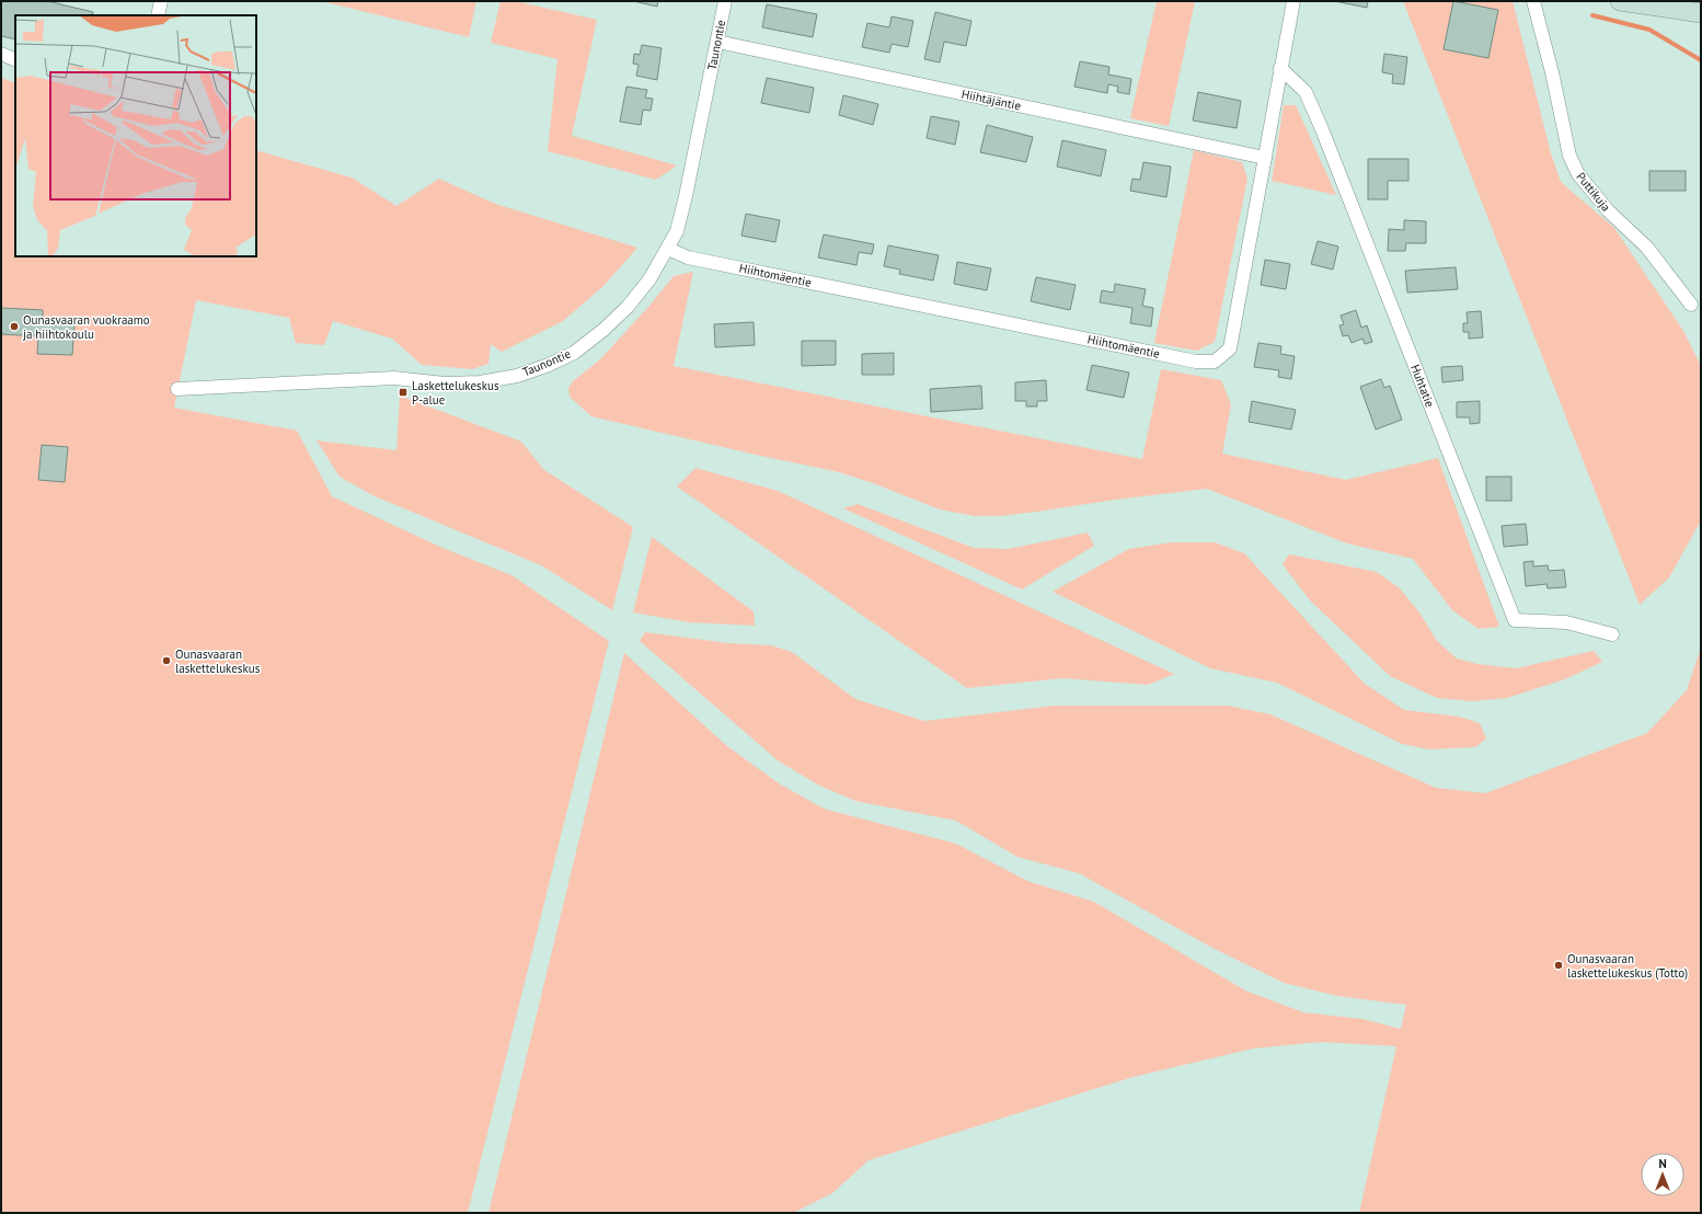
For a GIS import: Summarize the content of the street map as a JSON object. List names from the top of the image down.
{
  "streets": {
    "street": [
      "Taunontie",
      "Hiihtäjäntie",
      "Puttikuja",
      "Hiihtomäentie",
      "Huhtatie"
    ]
  },
  "crossings": [
    ["Taunontie", "Hiihtäjäntie"],
    ["Taunontie", "Hiihtomäentie"],
    ["Hiihtäjäntie", "Hiihtomäentie"],
    ["Hiihtomäentie", "Huhtatie"]
  ],
  "places": {
    "other": ["Ounasvaaran vuokraamo ja hiihtokoulu", "Ounasvaaran laskettelukeskus", "Ounasvaaran laskettelukeskus (Totto)"],
    "transit": ["Laskettelukeskus P-alue"]
  },
  "north": "top"
}
